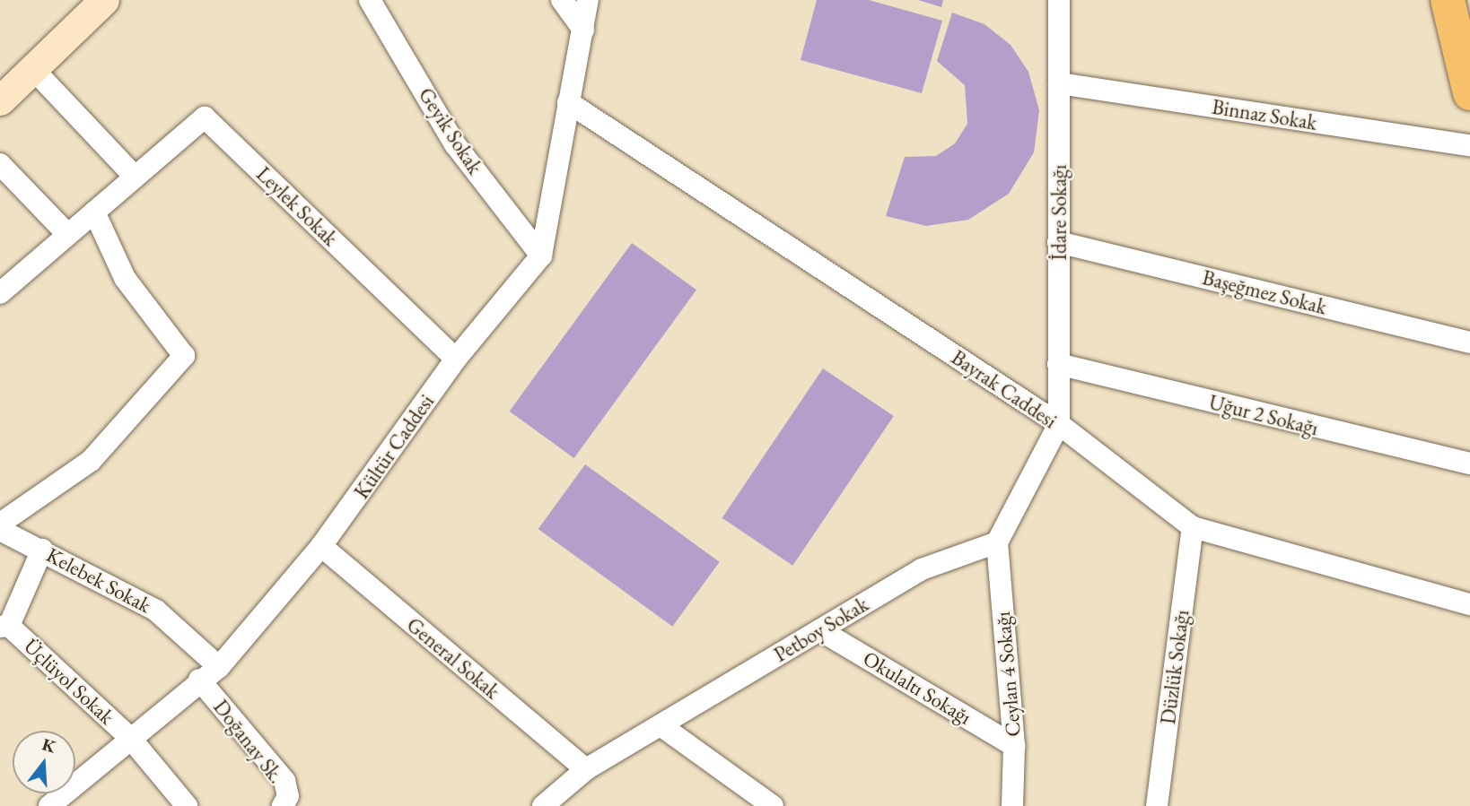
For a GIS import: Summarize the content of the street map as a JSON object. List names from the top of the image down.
{
  "streets": {
    "street": [
      "Binnaz Sokak",
      "Geyik Sokak",
      "Leylek Sokak",
      "İdare Sokağı",
      "Başeğmez Sokak",
      "Bayrak Caddesi",
      "Uğur 2 Sokağı",
      "Kültür Caddesi",
      "Kelebek Sokak",
      "Petboy Sokak",
      "General Sokak",
      "Düzlük Sokağı",
      "Ceylan 4 Sokağı",
      "Üçlüyol Sokak",
      "Okulaltı Sokağı",
      "Doğanay Sk."
    ]
  },
  "crossings": [
    ["Binnaz Sokak", "İdare Sokağı"],
    ["Geyik Sokak", "Kültür Caddesi"],
    ["Leylek Sokak", "Kültür Caddesi"],
    ["İdare Sokağı", "Başeğmez Sokak"],
    ["İdare Sokağı", "Bayrak Caddesi"],
    ["İdare Sokağı", "Uğur 2 Sokağı"],
    ["Bayrak Caddesi", "Kültür Caddesi"],
    ["Bayrak Caddesi", "Düzlük Sokağı"],
    ["Kültür Caddesi", "Kelebek Sokak"],
    ["Kültür Caddesi", "General Sokak"],
    ["Kültür Caddesi", "Üçlüyol Sokak"],
    ["Kültür Caddesi", "Doğanay Sk."],
    ["Kelebek Sokak", "Üçlüyol Sokak"],
    ["Petboy Sokak", "General Sokak"],
    ["Petboy Sokak", "Ceylan 4 Sokağı"],
    ["Petboy Sokak", "Okulaltı Sokağı"],
    ["Ceylan 4 Sokağı", "Okulaltı Sokağı"]
  ],
  "north": "top"
}
